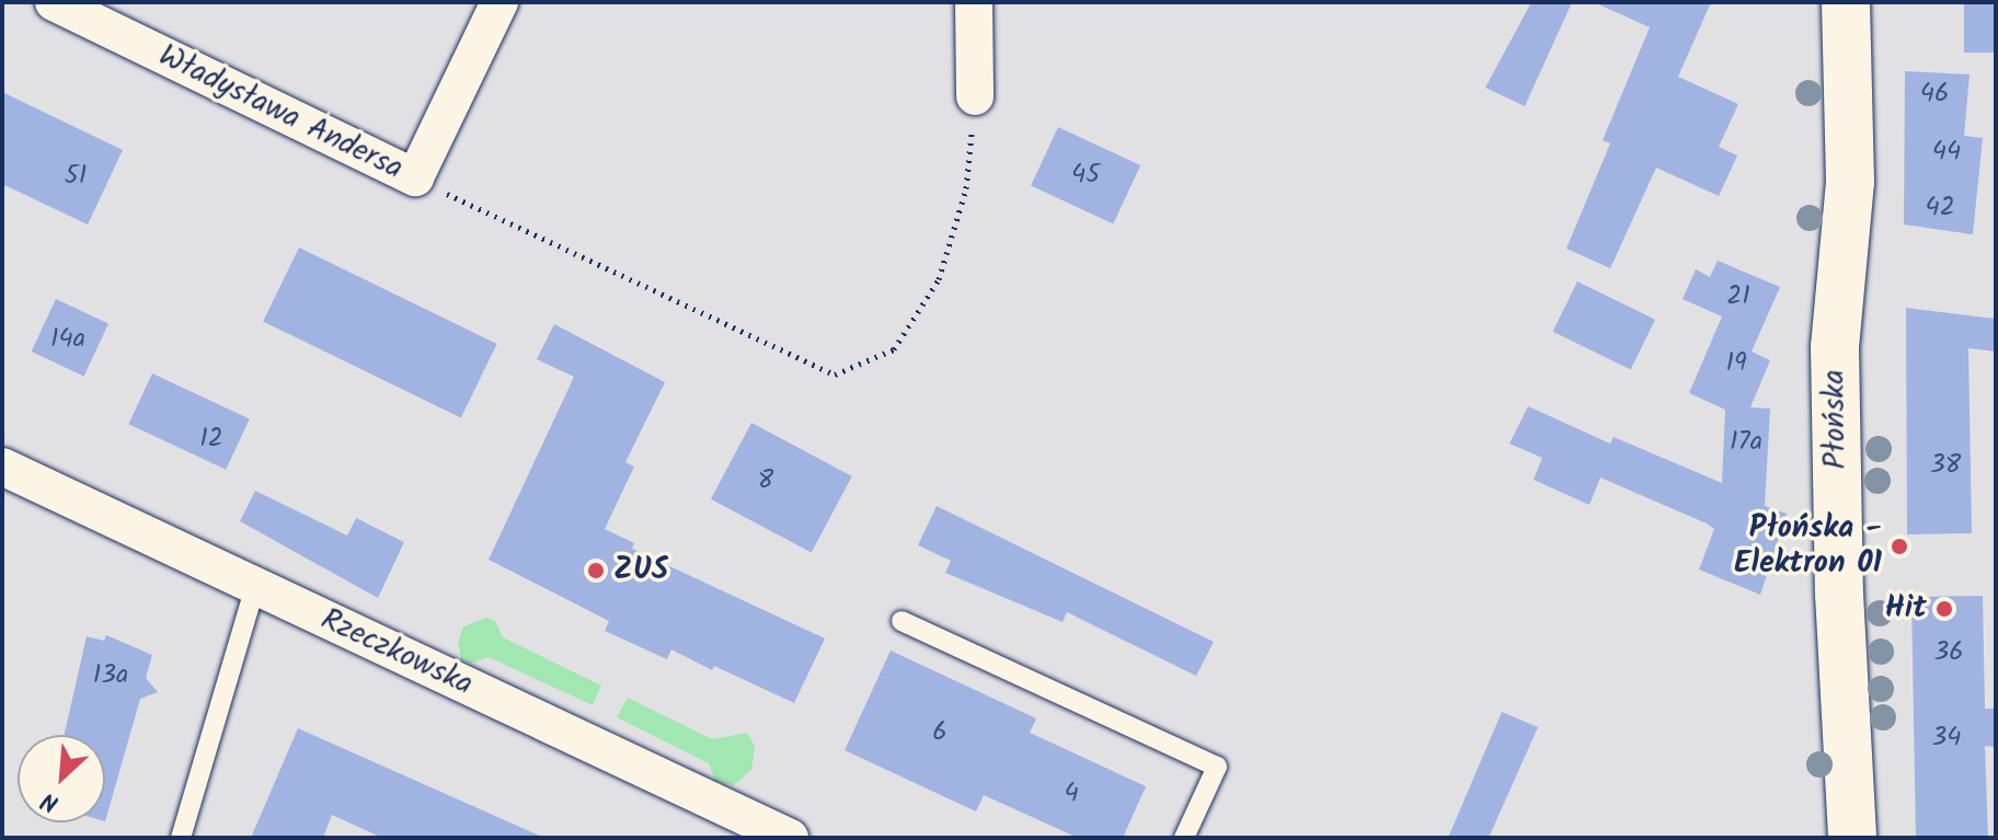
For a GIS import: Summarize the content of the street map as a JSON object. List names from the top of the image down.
{
  "streets": {
    "street": ["Władysława Andersa", "Płońska", "Rzeczkowska"]
  },
  "places": ["Płońska - Elektron 01", "ZUS", "Hit"],
  "house_numbers": [
    "46",
    "44",
    "45",
    "51",
    "42",
    "21",
    "14a",
    "19",
    "12",
    "17a",
    "38",
    "8",
    "36",
    "13a",
    "6",
    "34",
    "4"
  ],
  "north": "bottom left"
}
